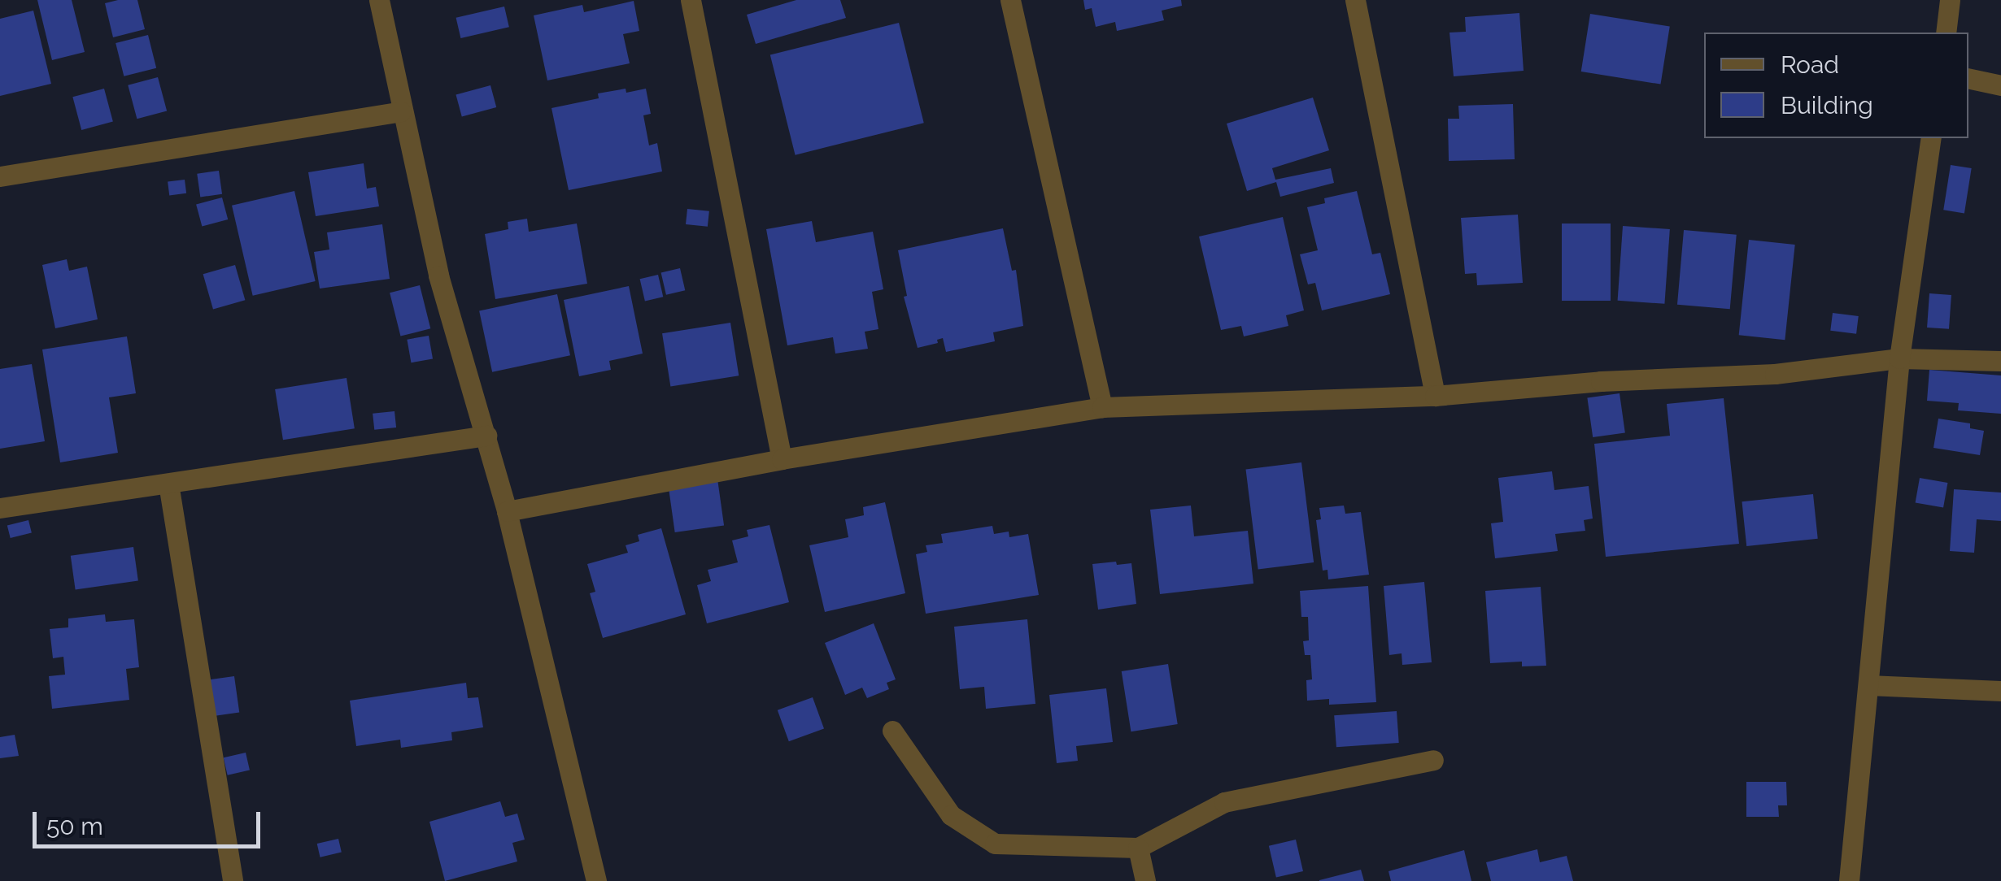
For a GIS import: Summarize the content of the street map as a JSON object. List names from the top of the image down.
{
  "legend": ["Road", "Building"],
  "scale_bar": "50 m"
}
